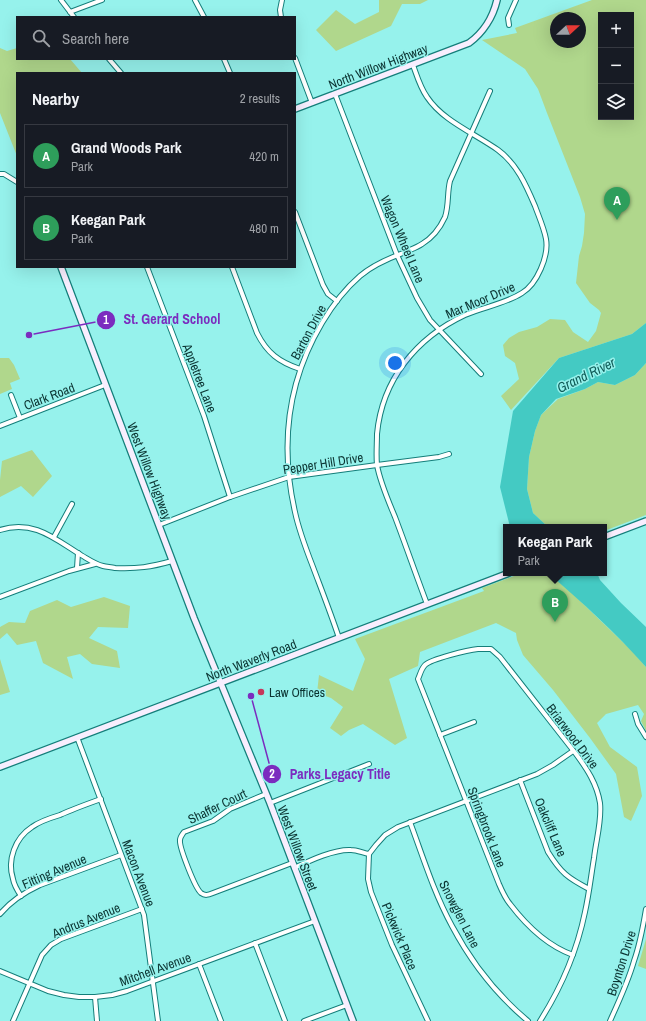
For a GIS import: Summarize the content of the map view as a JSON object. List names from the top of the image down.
{
  "streets": {
    "street": [
      "North Willow Highway",
      "Wagon Wheel Lane",
      "Mar Moor Drive",
      "Barton Drive",
      "Appletree Lane",
      "Clark Road",
      "Pepper Hill Drive",
      "West Willow Highway",
      "North Waverly Road",
      "Briarwood Drive",
      "Shaffer Court",
      "Springbrook Lane",
      "Oakcliff Lane",
      "West Willow Street",
      "Fitting Avenue",
      "Macon Avenue",
      "Snowglen Lane",
      "Andrus Avenue",
      "Pickwick Place",
      "Boynton Drive",
      "Mitchell Avenue"
    ]
  },
  "crossings": [
    ["North Willow Highway", "Wagon Wheel Lane"],
    ["North Willow Highway", "Mar Moor Drive"],
    ["Wagon Wheel Lane", "Mar Moor Drive"],
    ["Wagon Wheel Lane", "Barton Drive"],
    ["Mar Moor Drive", "Barton Drive"],
    ["Mar Moor Drive", "Pepper Hill Drive"],
    ["Mar Moor Drive", "North Waverly Road"],
    ["Barton Drive", "Pepper Hill Drive"],
    ["Barton Drive", "North Waverly Road"],
    ["Appletree Lane", "Pepper Hill Drive"],
    ["Clark Road", "West Willow Highway"],
    ["Pepper Hill Drive", "West Willow Highway"],
    ["West Willow Highway", "North Waverly Road"],
    ["West Willow Highway", "West Willow Street"],
    ["North Waverly Road", "West Willow Street"],
    ["North Waverly Road", "Macon Avenue"],
    ["Briarwood Drive", "Springbrook Lane"],
    ["Briarwood Drive", "Oakcliff Lane"],
    ["Shaffer Court", "West Willow Street"],
    ["West Willow Street", "Mitchell Avenue"],
    ["Fitting Avenue", "Macon Avenue"],
    ["Macon Avenue", "Andrus Avenue"],
    ["Macon Avenue", "Mitchell Avenue"],
    ["Andrus Avenue", "Mitchell Avenue"]
  ],
  "water": ["Grand River"],
  "places": ["St. Gerard School", "Law Offices", "Parks Legacy Title"],
  "north": "right",
  "page": {
    "map_buttons": ["+", "−"],
    "search": "Search here",
    "heading": ["Nearby", "2 results"],
    "list": [
      {
        "mark": "A",
        "name": "Grand Woods Park",
        "note": "Park",
        "value": "420 m"
      },
      {
        "mark": "B",
        "name": "Keegan Park",
        "note": "Park",
        "value": "480 m"
      }
    ],
    "pins": ["A", "B"],
    "popup": ["Keegan Park", "Park"]
  }
}
